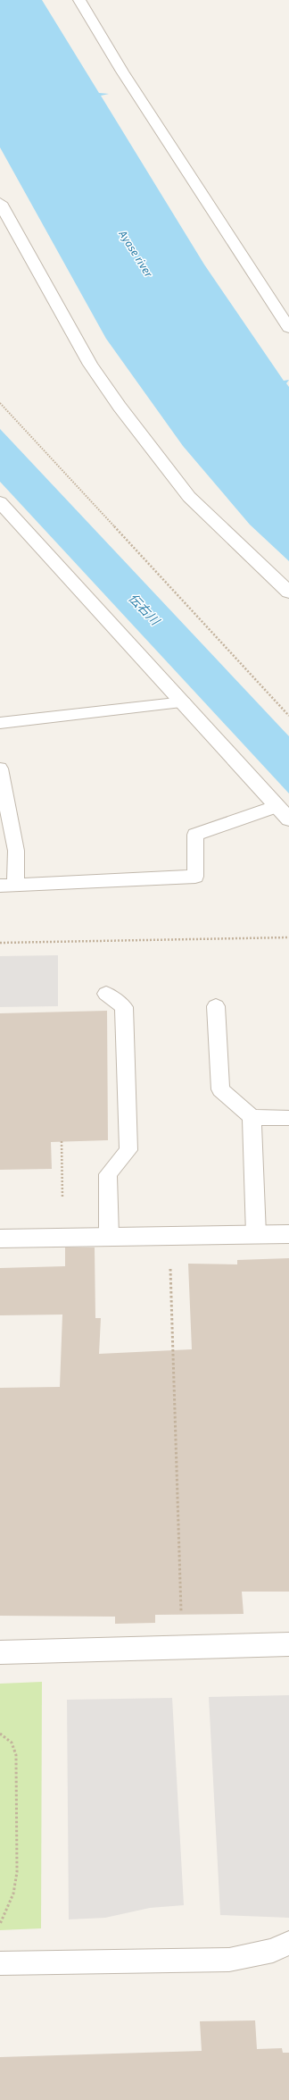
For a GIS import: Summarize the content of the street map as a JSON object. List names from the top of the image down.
{
  "water": ["Ayase river", "伝右川"]
}
